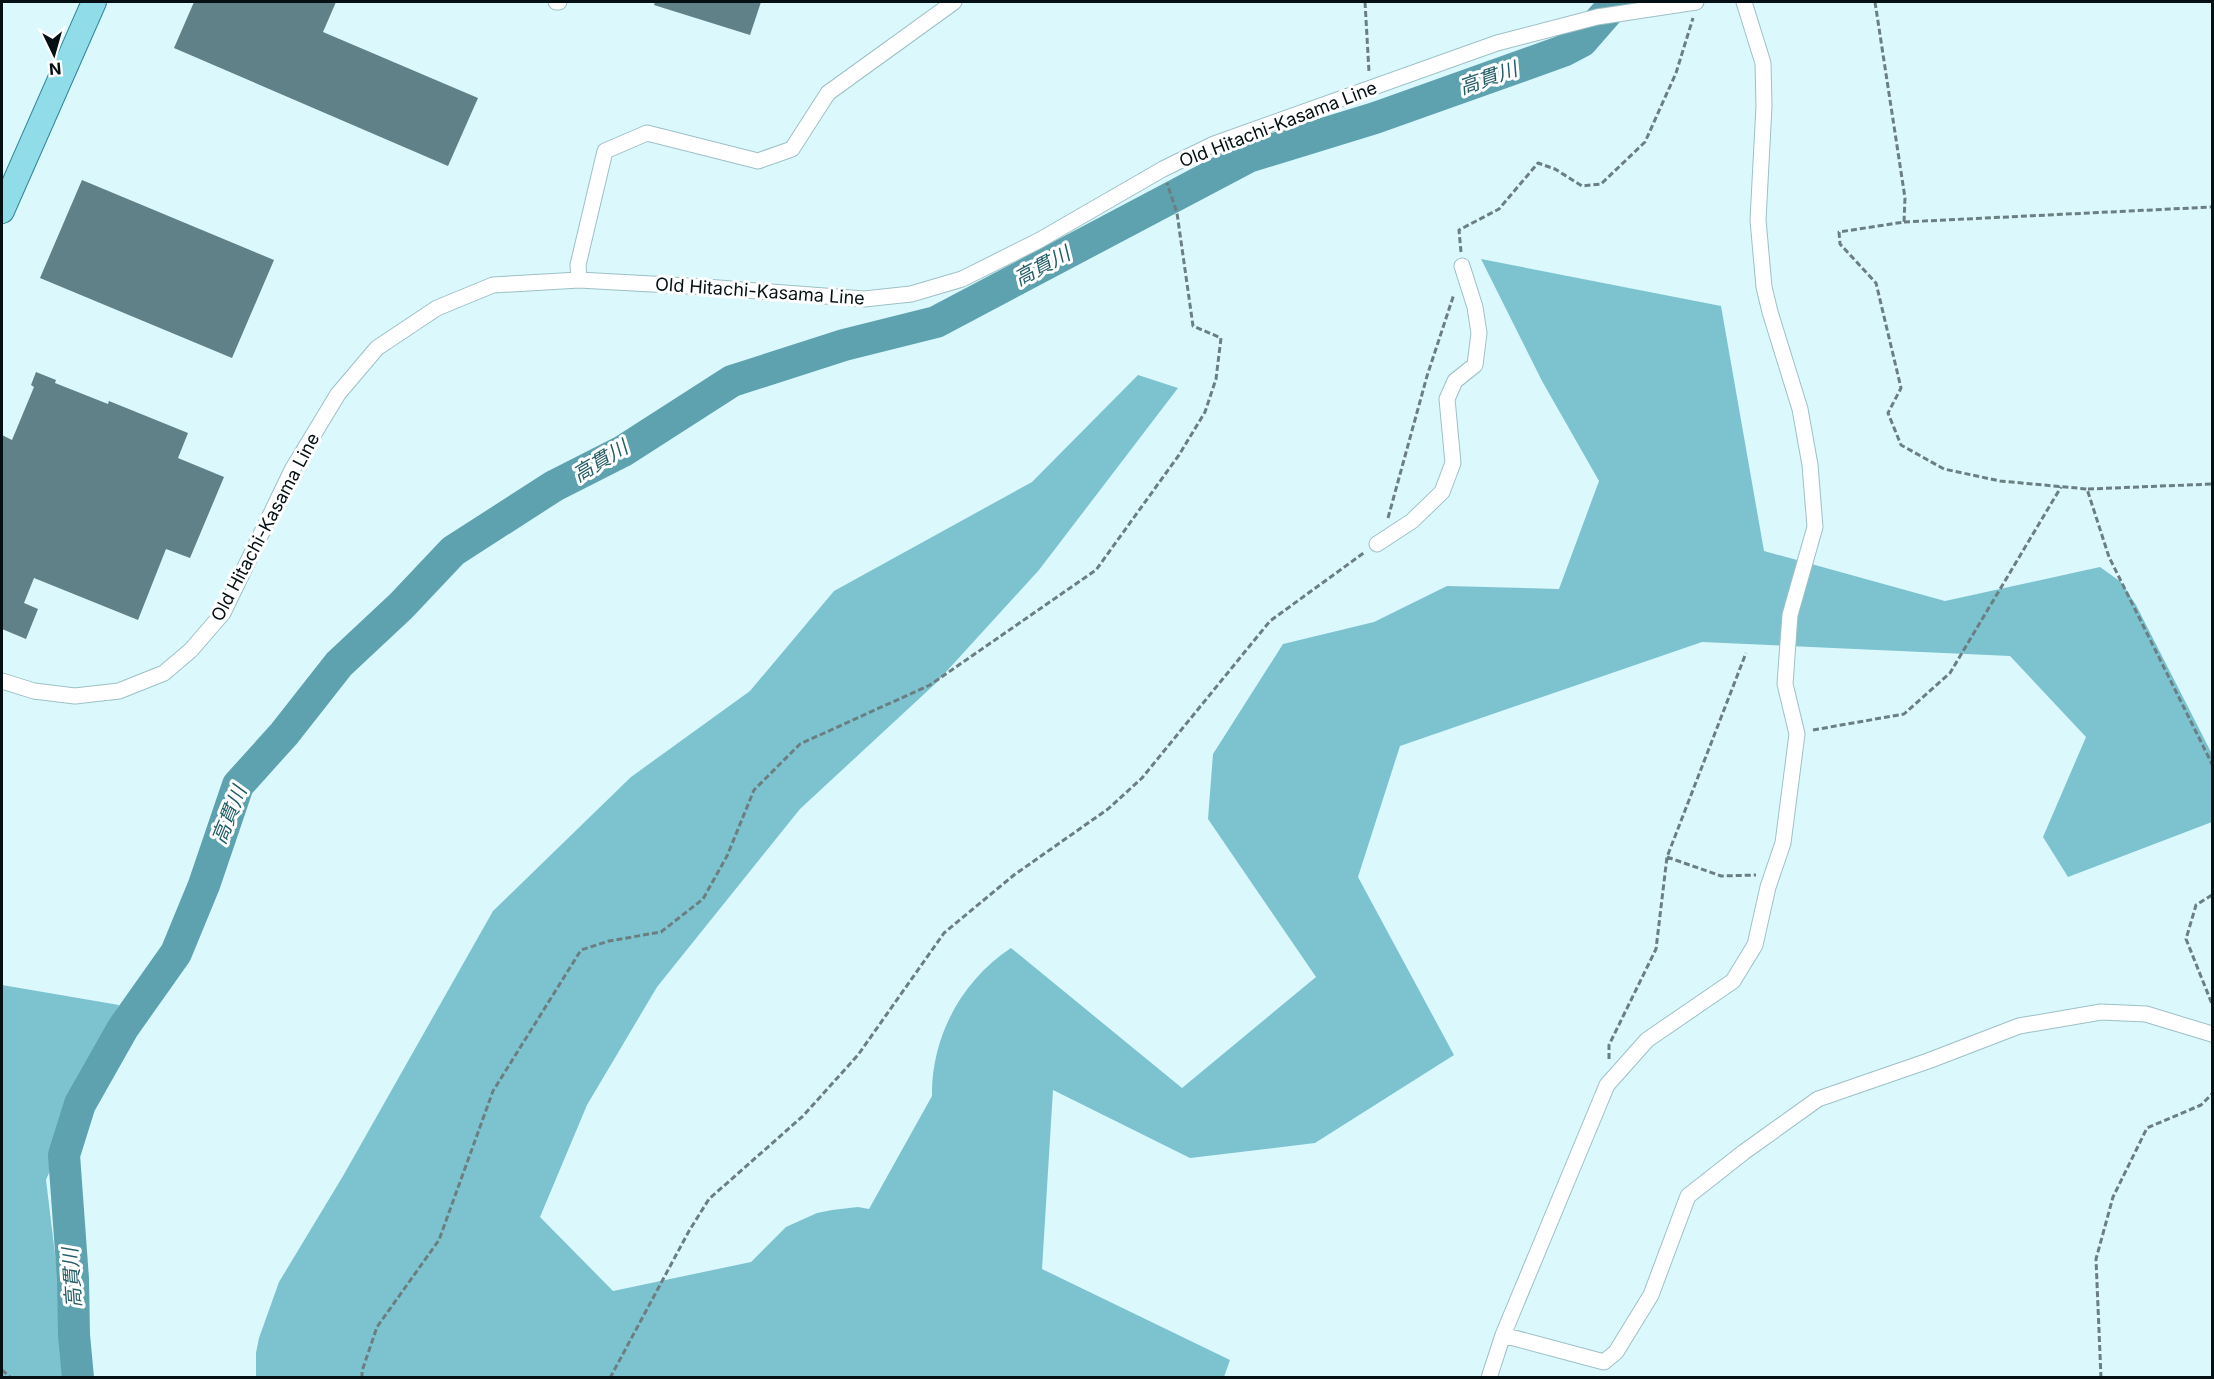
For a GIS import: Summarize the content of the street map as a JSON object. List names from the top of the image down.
{
  "streets": {
    "street": ["Old Hitachi-Kasama Line"]
  },
  "water": ["高貫川"],
  "north": "bottom"
}
